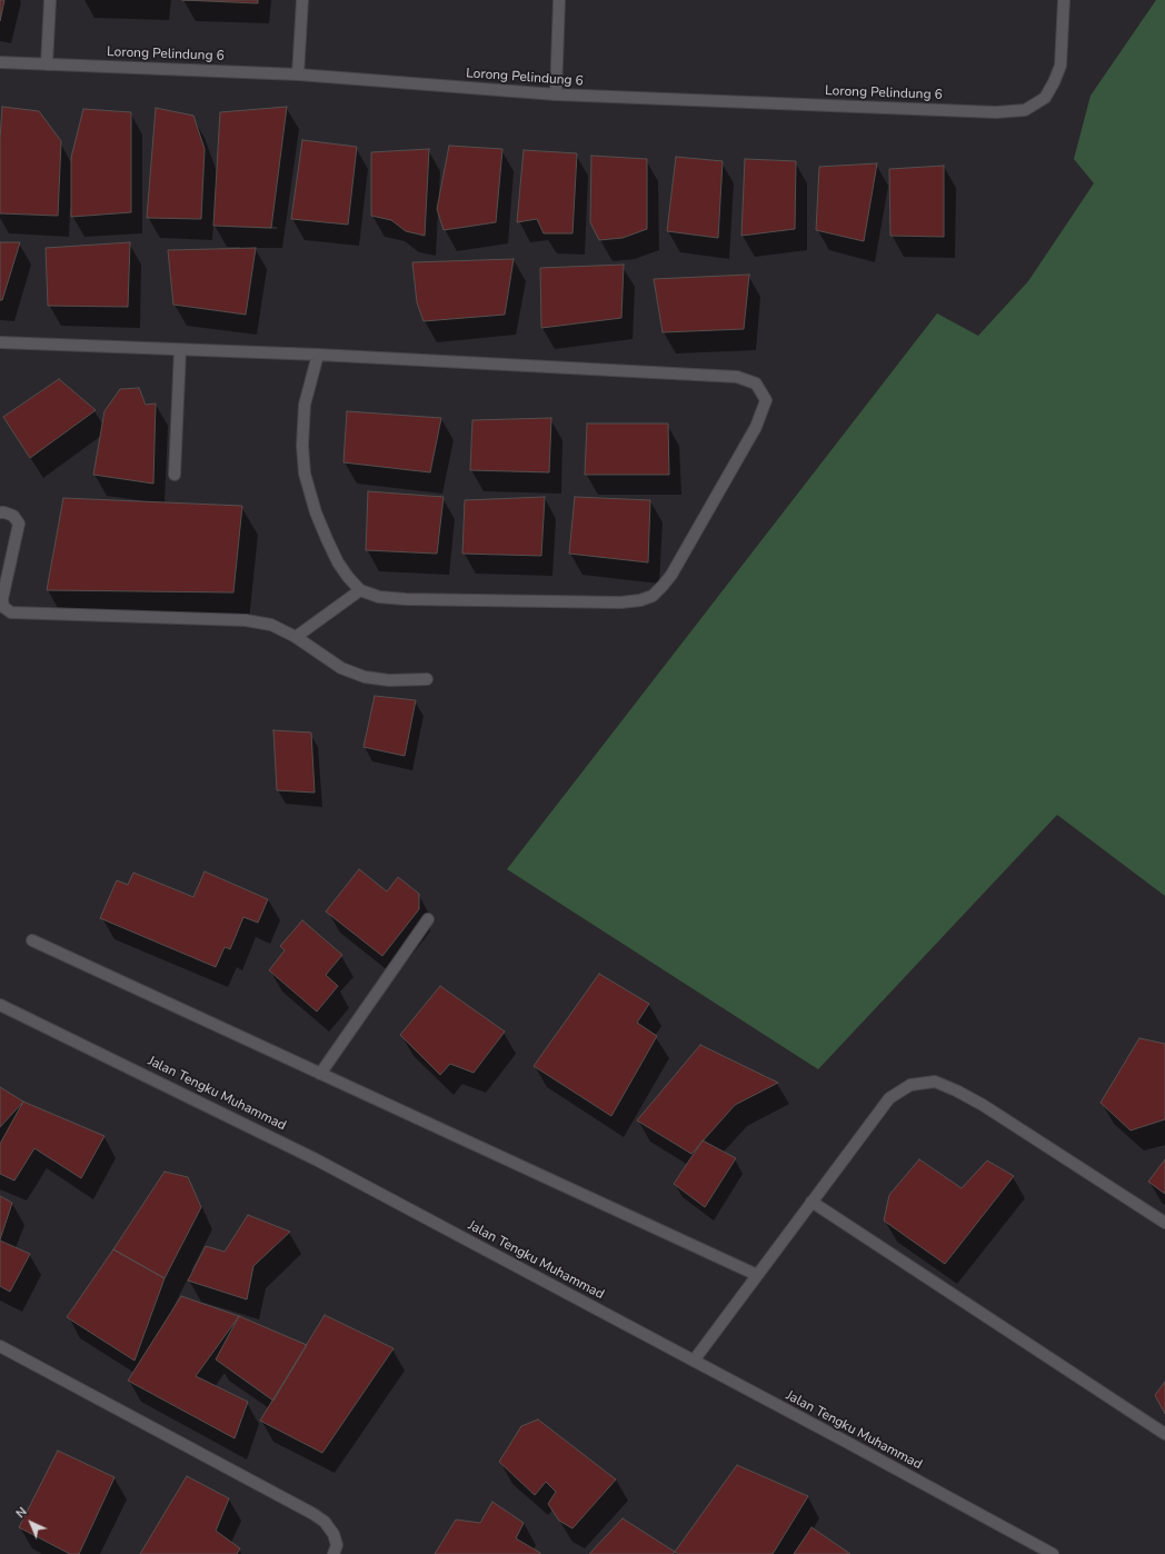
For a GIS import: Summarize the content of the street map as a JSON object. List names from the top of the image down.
{
  "streets": {
    "street": ["Lorong Pelindung 6", "Jalan Tengku Muhammad"]
  },
  "north": "top left"
}
